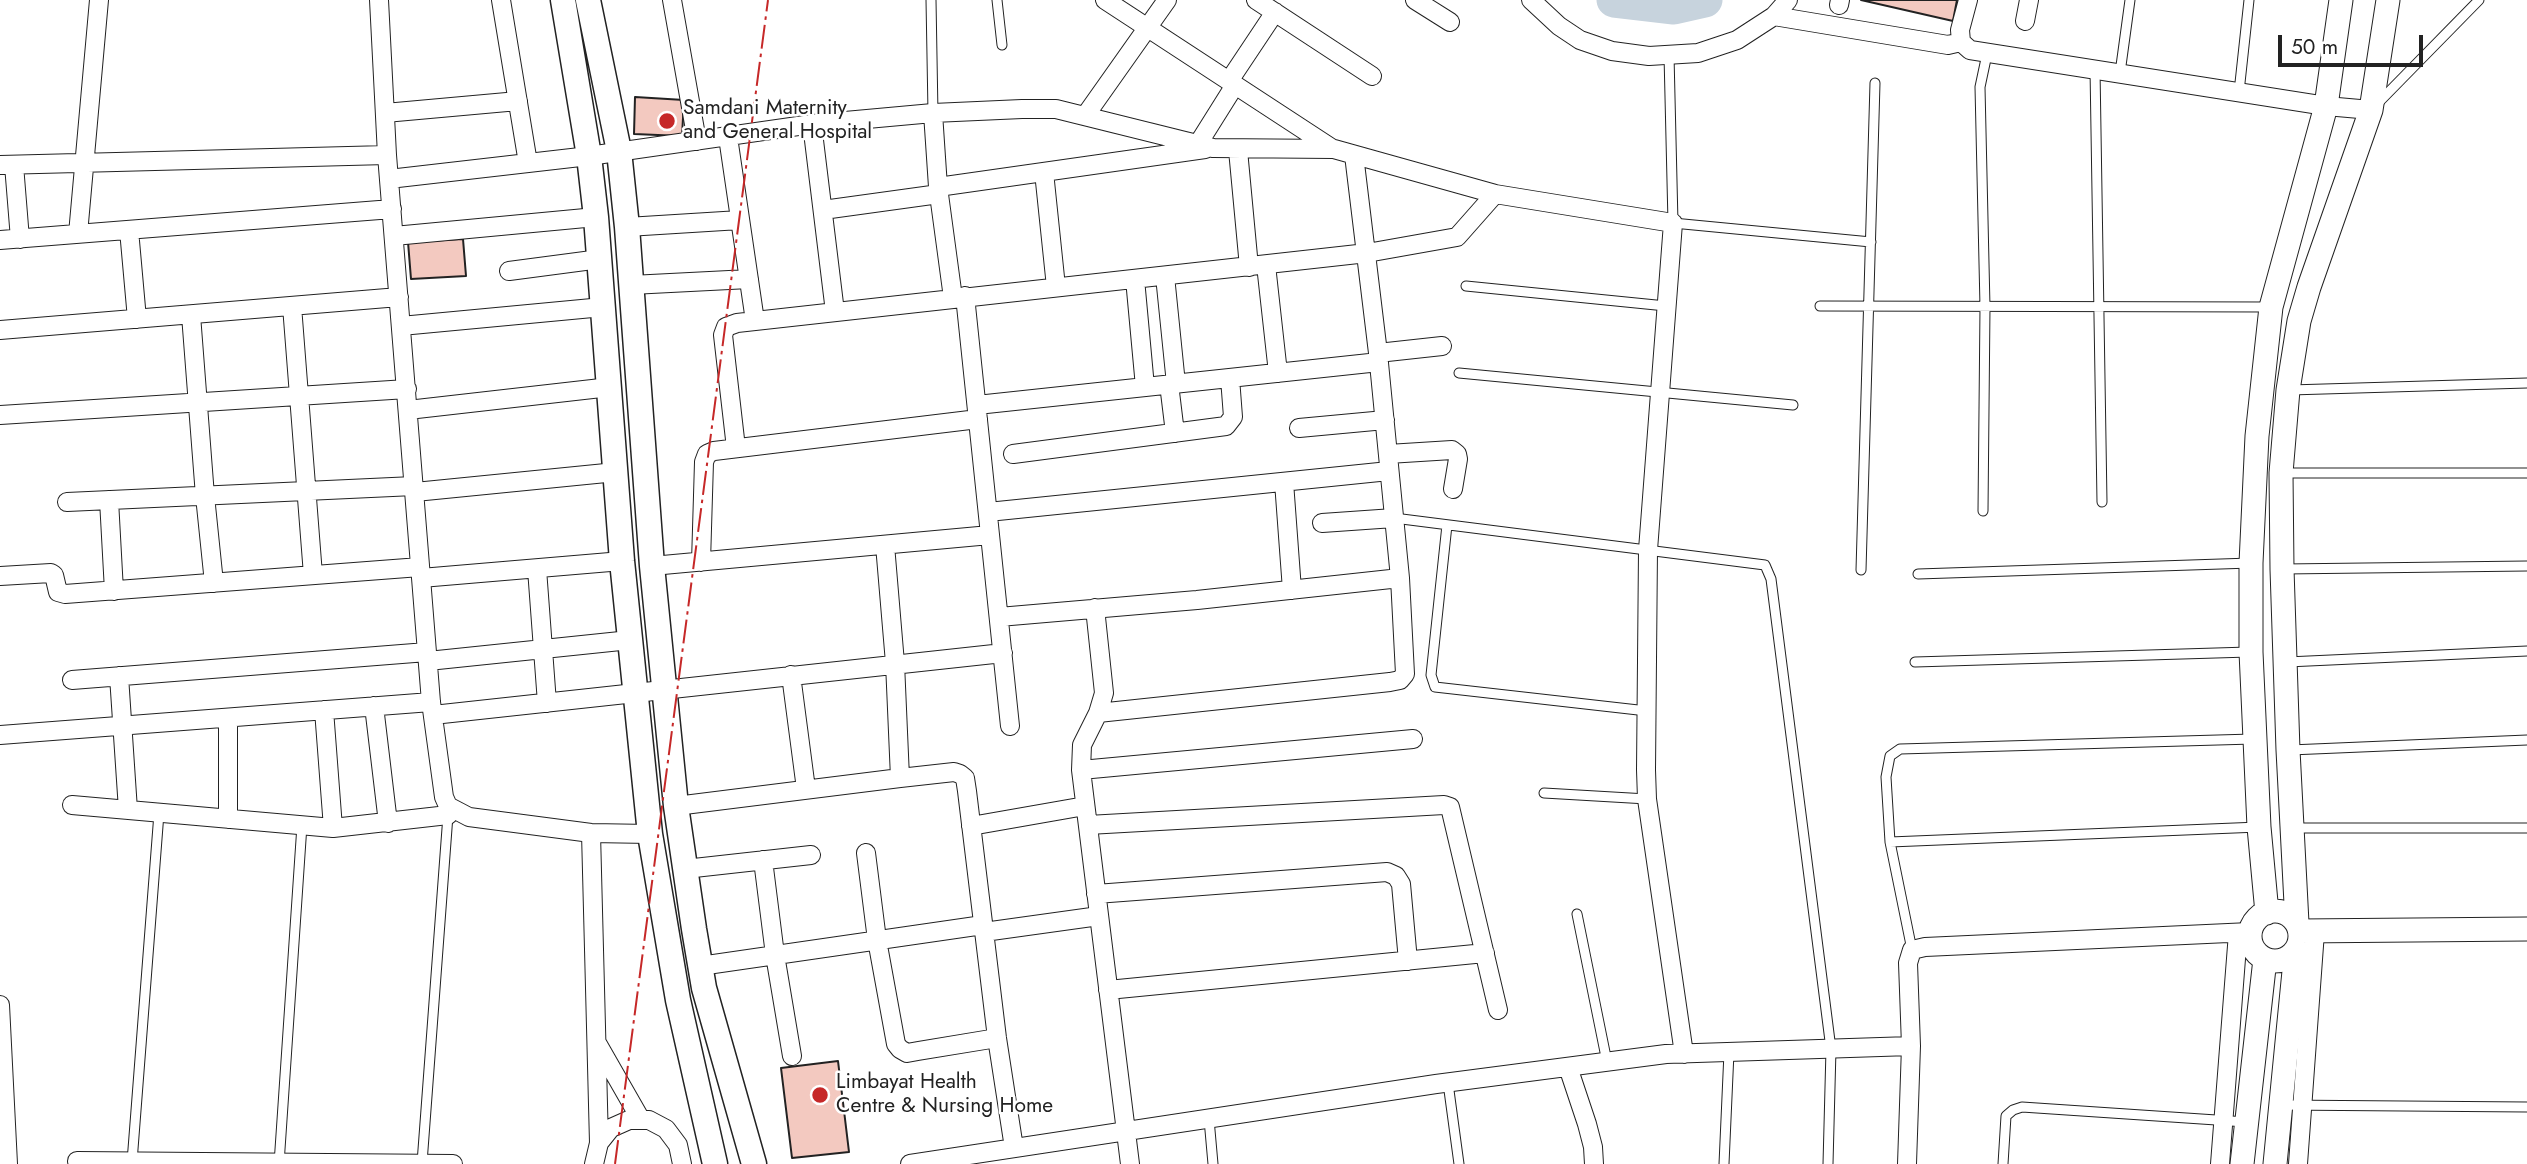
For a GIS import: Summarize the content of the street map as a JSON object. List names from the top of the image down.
{
  "places": ["Samdani Maternity and General Hospital", "Limbayat Health Centre & Nursing Home"],
  "scale_bar": "50 m"
}
